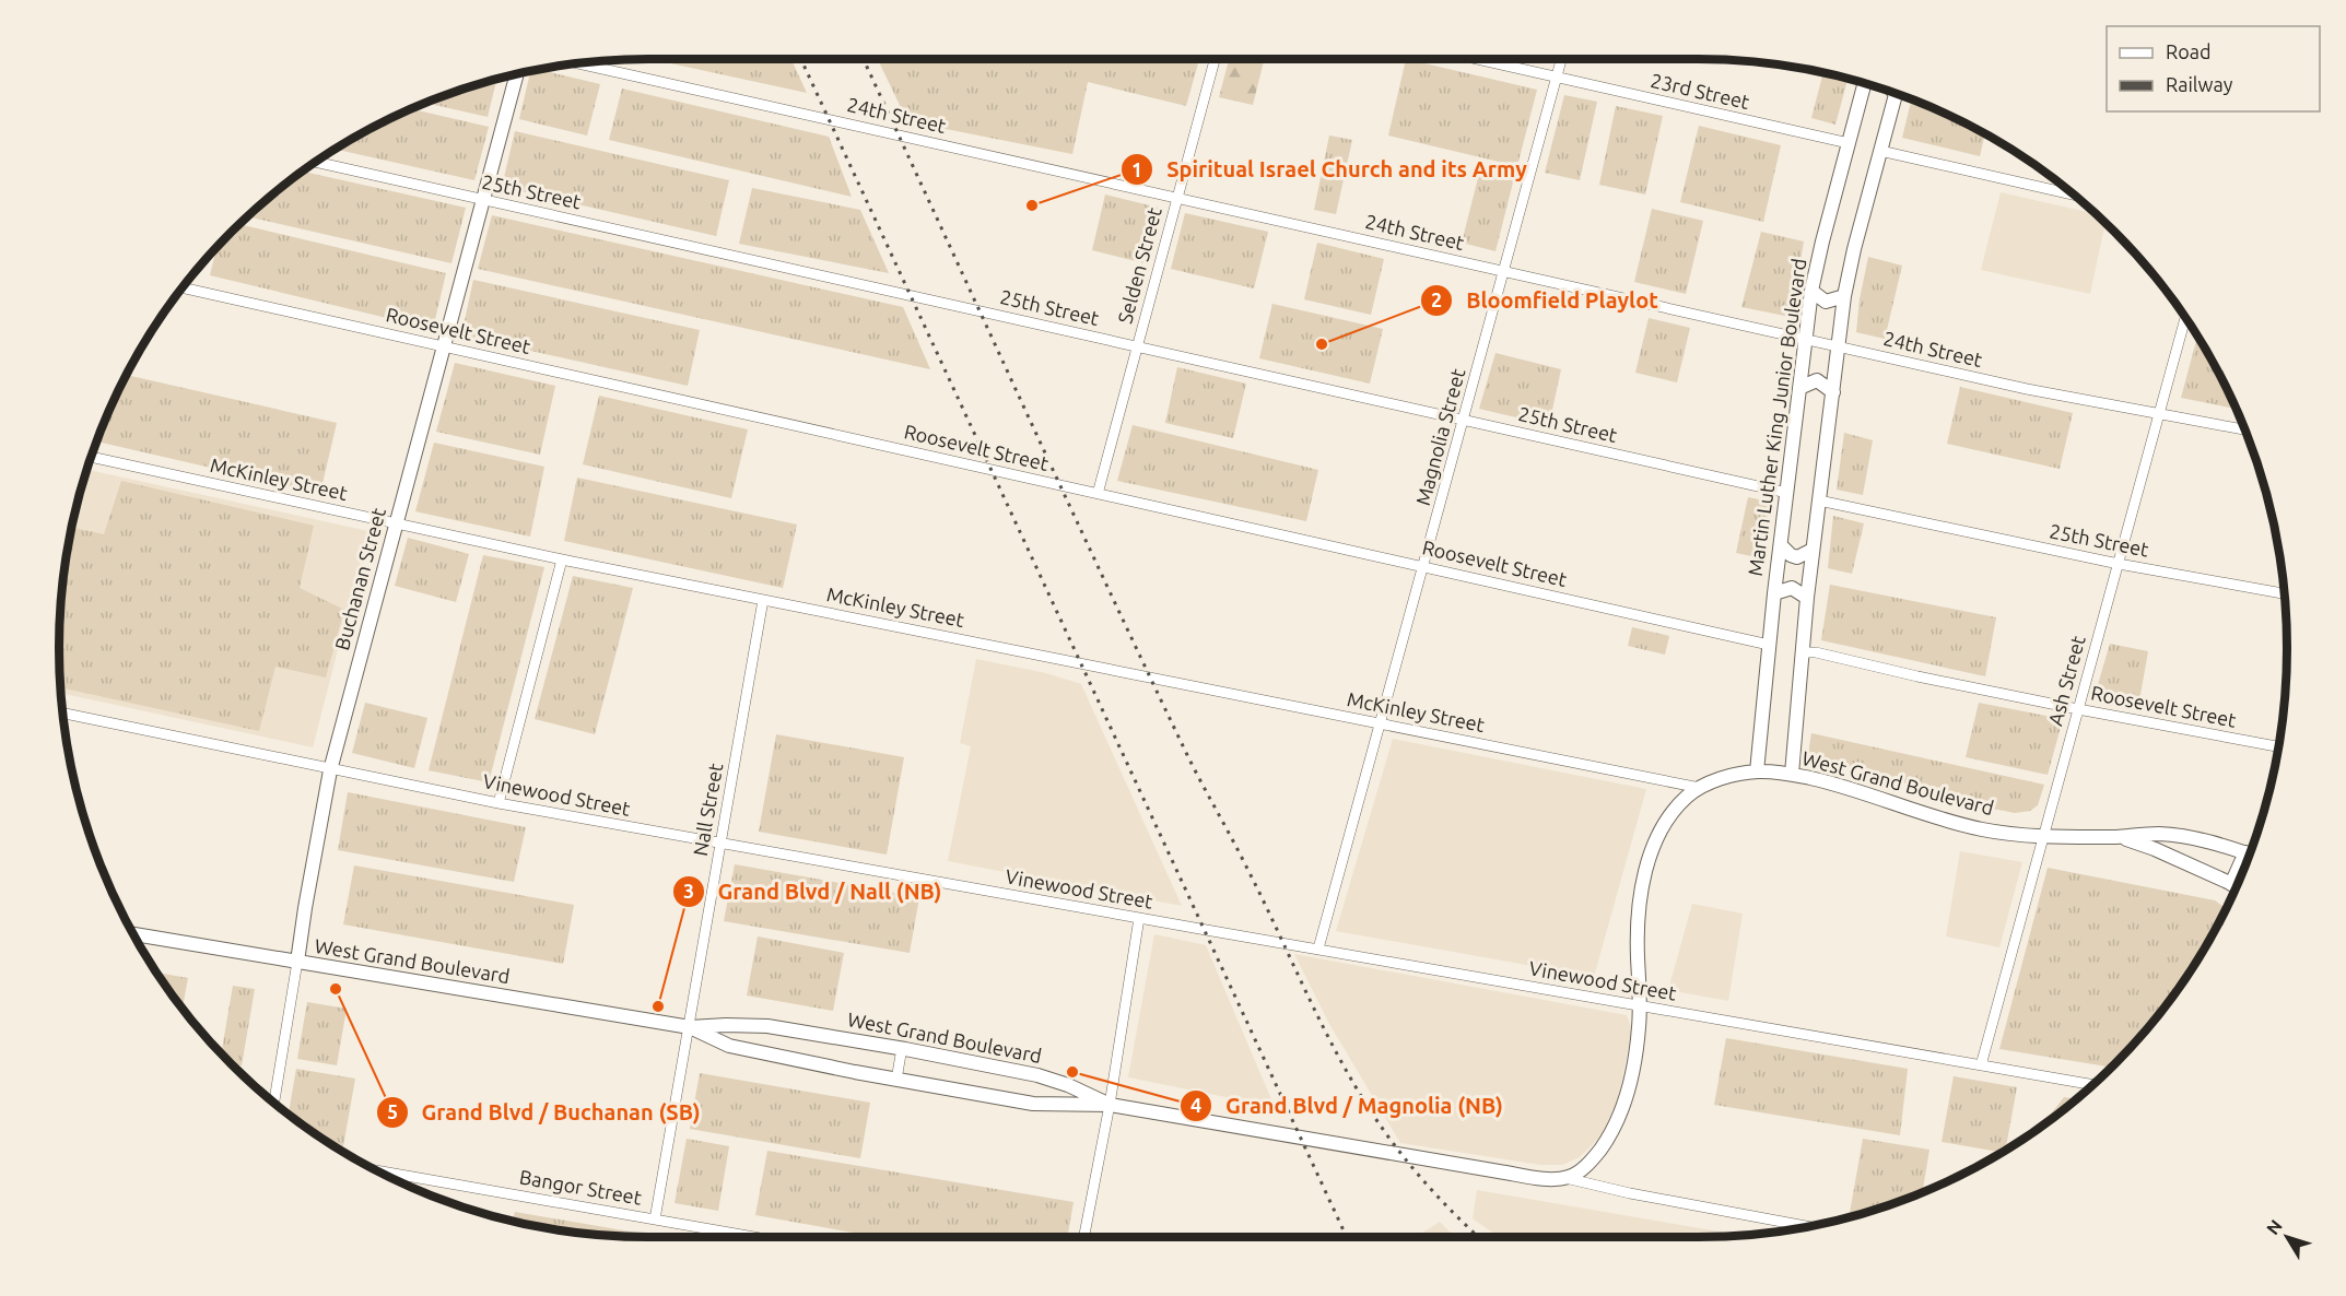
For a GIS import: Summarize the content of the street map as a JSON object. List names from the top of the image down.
{
  "streets": {
    "main road": ["Martin Luther King Junior Boulevard", "Buchanan Street", "West Grand Boulevard"],
    "street": [
      "23rd Street",
      "24th Street",
      "25th Street",
      "Selden Street",
      "Roosevelt Street",
      "Magnolia Street",
      "McKinley Street",
      "Ash Street",
      "Vinewood Street",
      "Nall Street",
      "Bangor Street"
    ]
  },
  "crossings": [
    ["23rd Street", "Martin Luther King Junior Boulevard"],
    ["23rd Street", "Magnolia Street"],
    ["24th Street", "Selden Street"],
    ["24th Street", "Martin Luther King Junior Boulevard"],
    ["24th Street", "Magnolia Street"],
    ["24th Street", "Ash Street"],
    ["25th Street", "Selden Street"],
    ["25th Street", "Martin Luther King Junior Boulevard"],
    ["25th Street", "Magnolia Street"],
    ["25th Street", "Buchanan Street"],
    ["25th Street", "Ash Street"],
    ["Selden Street", "Roosevelt Street"],
    ["Roosevelt Street", "Martin Luther King Junior Boulevard"],
    ["Roosevelt Street", "Magnolia Street"],
    ["Roosevelt Street", "Buchanan Street"],
    ["Roosevelt Street", "Ash Street"],
    ["Martin Luther King Junior Boulevard", "West Grand Boulevard"],
    ["Magnolia Street", "McKinley Street"],
    ["Magnolia Street", "Vinewood Street"],
    ["McKinley Street", "Buchanan Street"],
    ["McKinley Street", "West Grand Boulevard"],
    ["McKinley Street", "Nall Street"],
    ["Buchanan Street", "West Grand Boulevard"],
    ["Buchanan Street", "Vinewood Street"],
    ["Ash Street", "West Grand Boulevard"],
    ["Ash Street", "Vinewood Street"],
    ["West Grand Boulevard", "Vinewood Street"],
    ["West Grand Boulevard", "Nall Street"],
    ["Vinewood Street", "Nall Street"],
    ["Nall Street", "Bangor Street"]
  ],
  "places": [
    "Spiritual Israel Church and its Army",
    "Bloomfield Playlot",
    "Grand Blvd / Buchanan (SB)",
    "Grand Blvd / Nall (NB)",
    "Grand Blvd / Magnolia (NB)"
  ],
  "legend": ["Road", "Railway"],
  "north": "top left"
}
